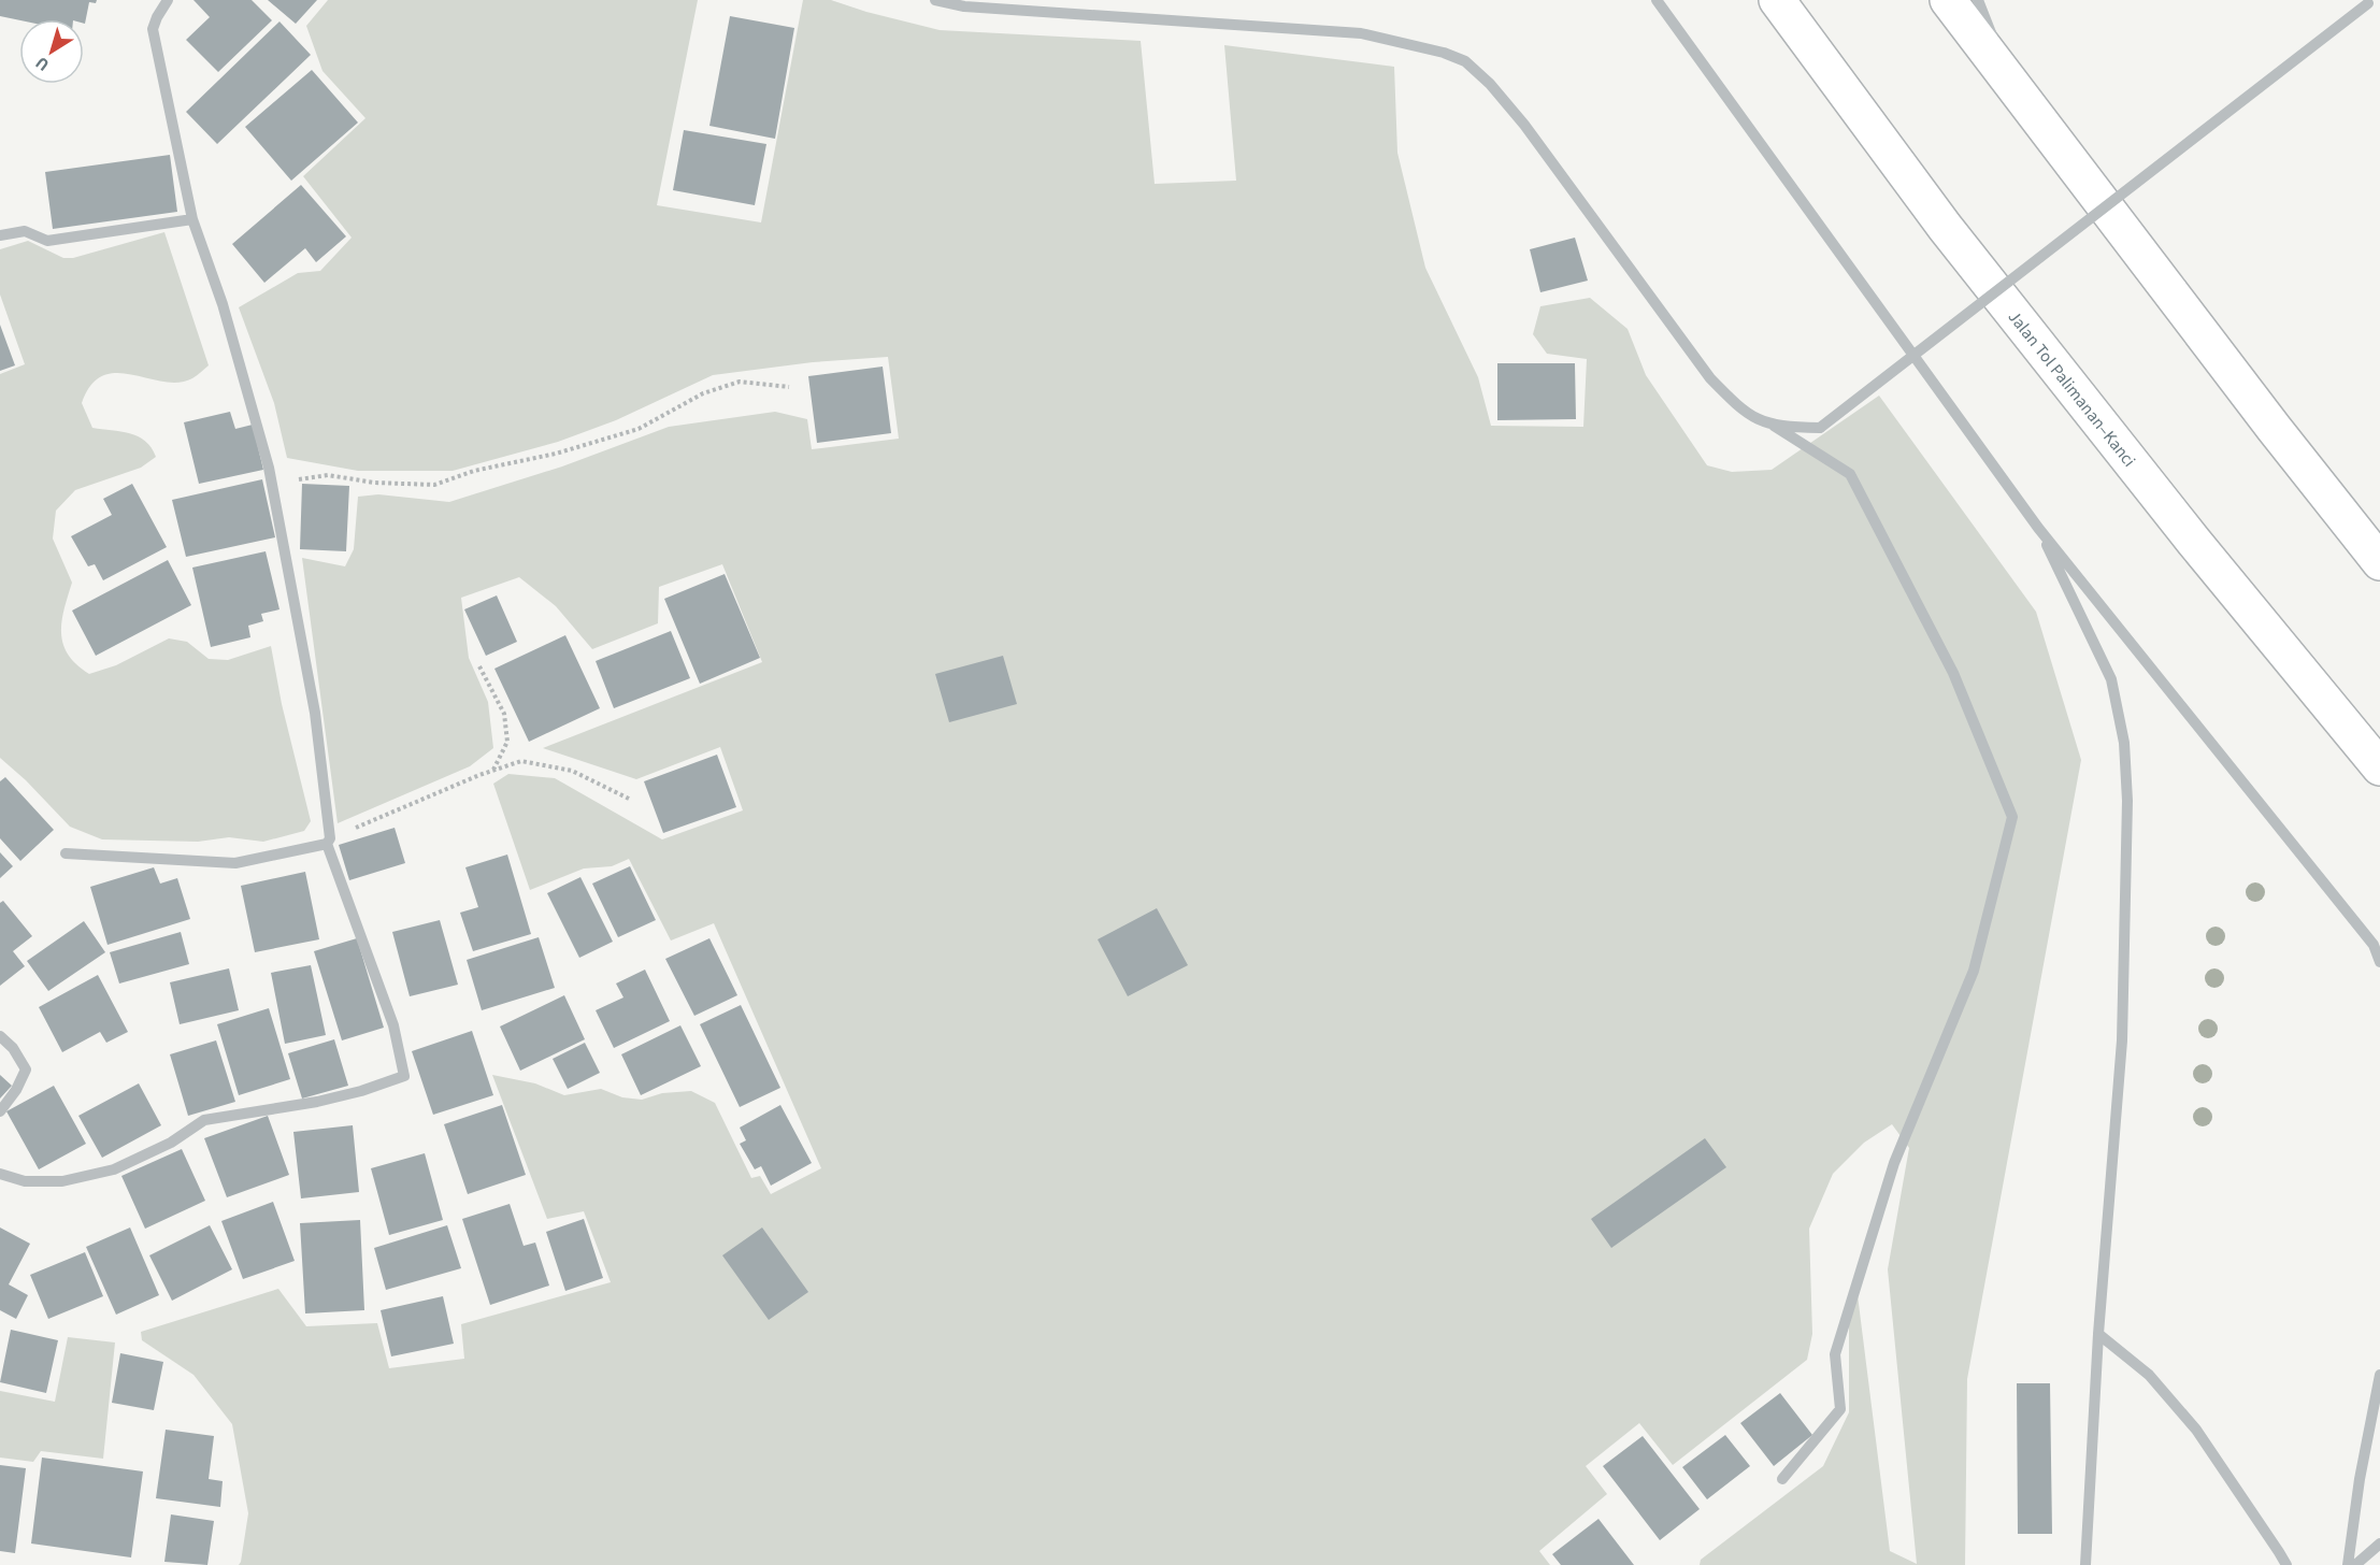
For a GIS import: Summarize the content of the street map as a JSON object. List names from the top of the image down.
{
  "streets": {
    "highway": ["Jalan Tol Palimanan–Kanci"]
  },
  "north": "bottom left"
}
